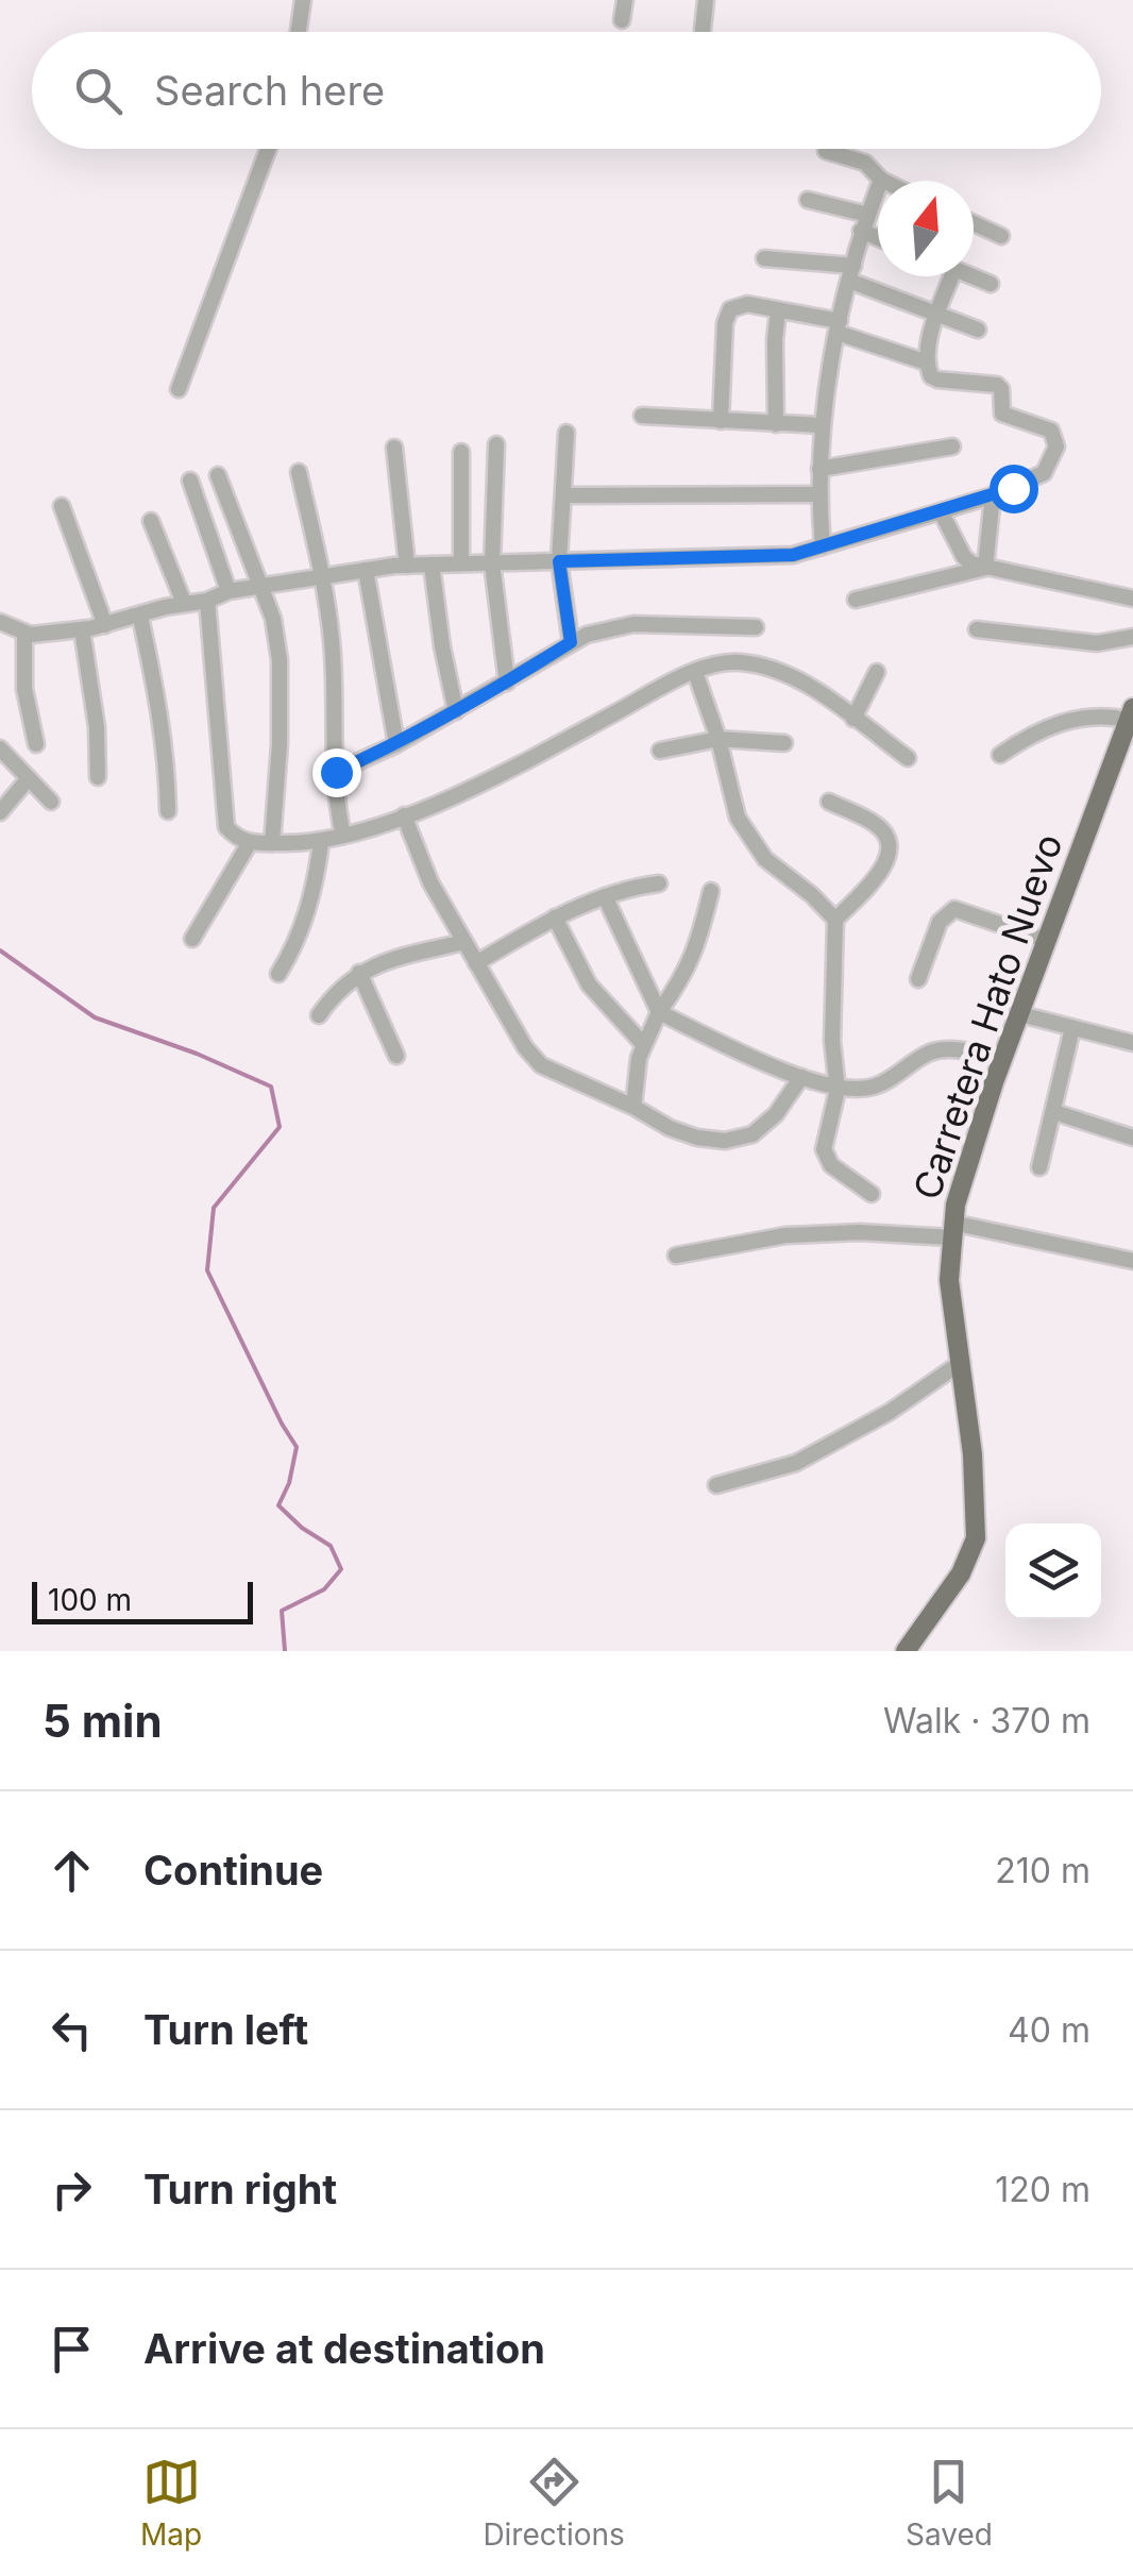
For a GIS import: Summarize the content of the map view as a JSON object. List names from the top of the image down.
{
  "streets": {
    "main road": ["Carretera Hato Nuevo"]
  },
  "scale_bar": "100 m",
  "north": "top",
  "page": {
    "search": "Search here",
    "scale": "100 m",
    "heading": ["5 min", "Walk · 370 m"],
    "list": [
      ["Continue", "210 m"],
      ["Turn left", "40 m"],
      ["Turn right", "120 m"],
      "Arrive at destination"
    ],
    "nav": ["Map", "Directions", "Saved"]
  }
}
